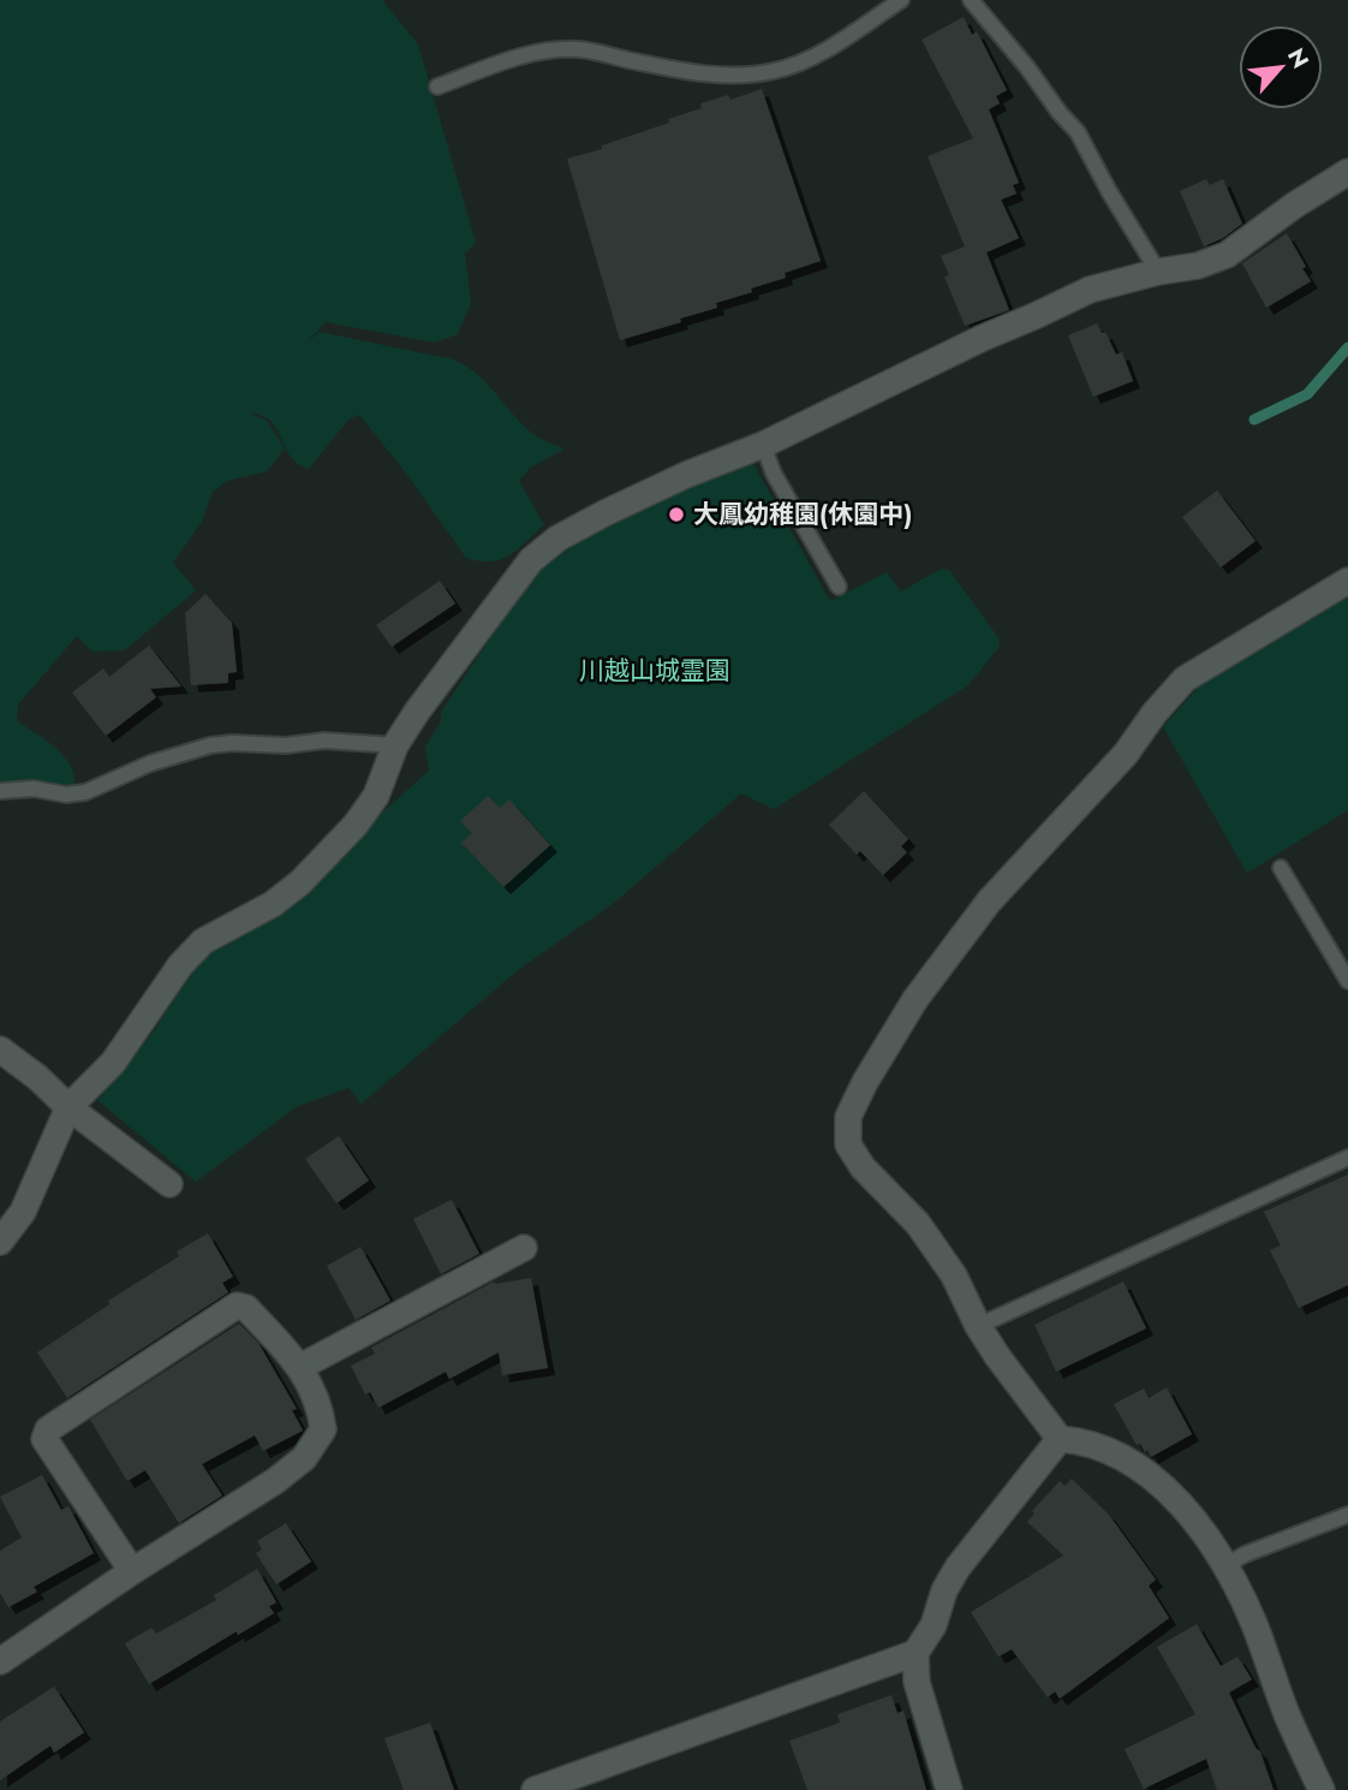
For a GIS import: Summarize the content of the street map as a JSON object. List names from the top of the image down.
{
  "parks": ["川越山城霊園"],
  "places": ["大鳳幼稚園(休園中)"],
  "north": "top right"
}
